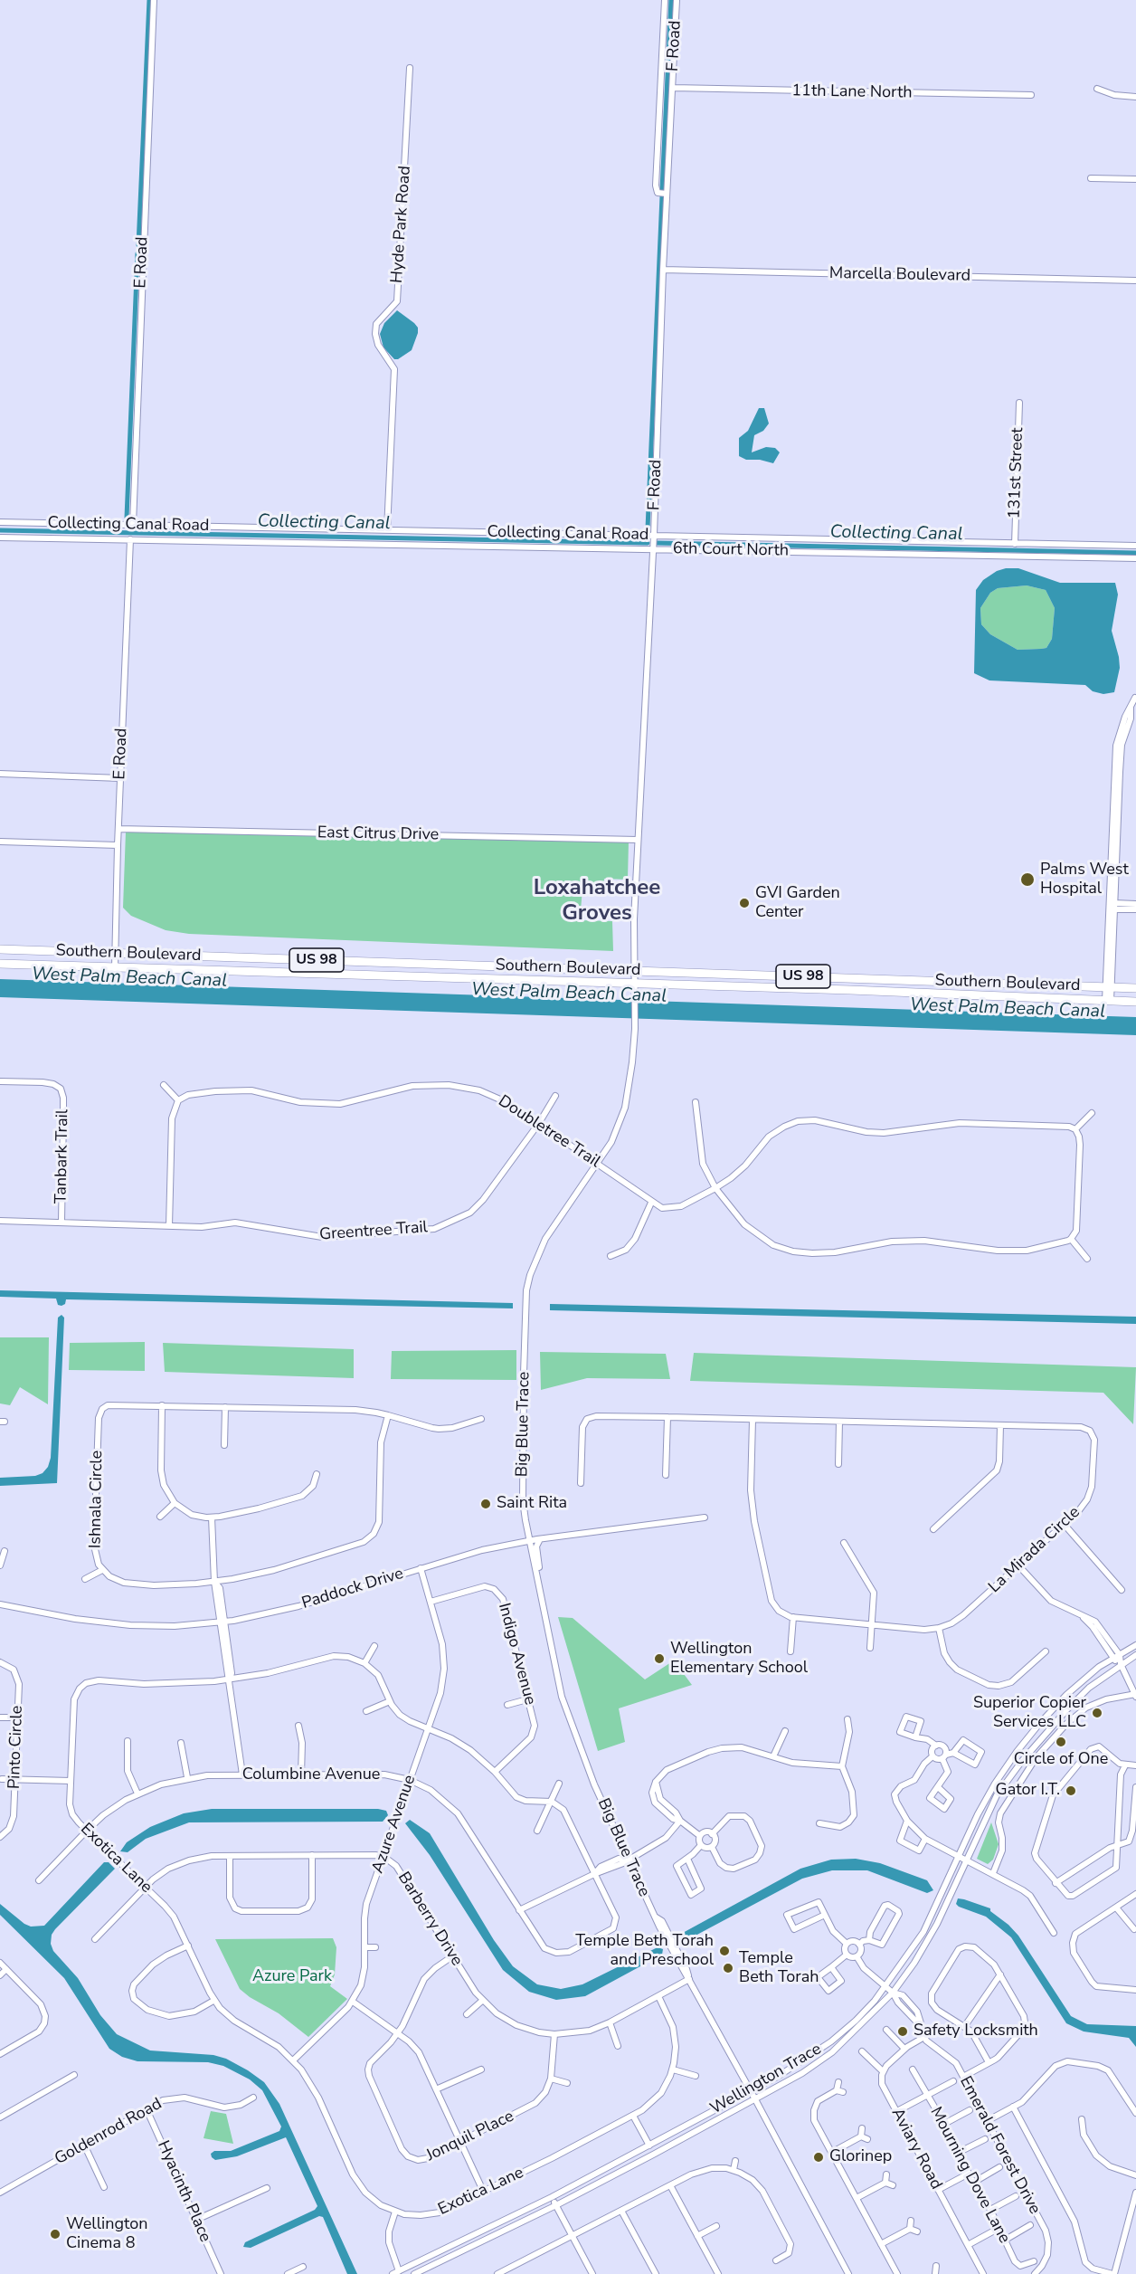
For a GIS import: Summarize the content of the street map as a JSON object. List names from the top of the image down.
{
  "streets": {
    "highway": ["Southern Boulevard", "US 98"],
    "street": [
      "F Road",
      "11th Lane North",
      "Hyde Park Road",
      "E Road",
      "Marcella Boulevard",
      "131st Street",
      "Collecting Canal Road",
      "6th Court North",
      "East Citrus Drive",
      "Doubletree Trail",
      "Tanbark Trail",
      "Greentree Trail",
      "Big Blue Trace",
      "Ishnala Circle",
      "La Mirada Circle",
      "Paddock Drive",
      "Indigo Avenue",
      "Pinto Circle",
      "Columbine Avenue",
      "Azure Avenue",
      "Exotica Lane",
      "Barberry Drive",
      "Wellington Trace",
      "Goldenrod Road",
      "Jonquil Place",
      "Emerald Forest Drive",
      "Aviary Road",
      "Mourning Dove Lane",
      "Hyacinth Place"
    ]
  },
  "crossings": [
    ["F Road", "11th Lane North"],
    ["F Road", "Marcella Boulevard"],
    ["F Road", "Collecting Canal Road"],
    ["F Road", "6th Court North"],
    ["F Road", "East Citrus Drive"],
    ["F Road", "Southern Boulevard"],
    ["F Road", "Big Blue Trace"],
    ["Hyde Park Road", "Collecting Canal Road"],
    ["E Road", "Collecting Canal Road"],
    ["E Road", "6th Court North"],
    ["E Road", "East Citrus Drive"],
    ["E Road", "Southern Boulevard"],
    ["131st Street", "Collecting Canal Road"],
    ["Southern Boulevard", "Big Blue Trace"],
    ["Doubletree Trail", "Greentree Trail"],
    ["Doubletree Trail", "Big Blue Trace"],
    ["Tanbark Trail", "Greentree Trail"],
    ["Big Blue Trace", "Paddock Drive"],
    ["Big Blue Trace", "Barberry Drive"],
    ["Big Blue Trace", "Wellington Trace"],
    ["Paddock Drive", "Azure Avenue"],
    ["Indigo Avenue", "Azure Avenue"],
    ["Columbine Avenue", "Azure Avenue"],
    ["Columbine Avenue", "Exotica Lane"],
    ["Azure Avenue", "Exotica Lane"],
    ["Azure Avenue", "Barberry Drive"],
    ["Exotica Lane", "Barberry Drive"],
    ["Barberry Drive", "Jonquil Place"],
    ["Wellington Trace", "Emerald Forest Drive"],
    ["Goldenrod Road", "Hyacinth Place"]
  ],
  "districts": ["Loxahatchee Groves"],
  "water": ["Collecting Canal", "West Palm Beach Canal"],
  "parks": ["Azure Park"],
  "places": [
    "Palms West Hospital",
    "GVI Garden Center",
    "Saint Rita",
    "Wellington Elementary School",
    "Superior Copier Services LLC",
    "Circle of One",
    "Gator I.T.",
    "Temple Beth Torah and Preschool",
    "Temple Beth Torah",
    "Safety Locksmith",
    "Glorinep",
    "Wellington Cinema 8"
  ]
}
